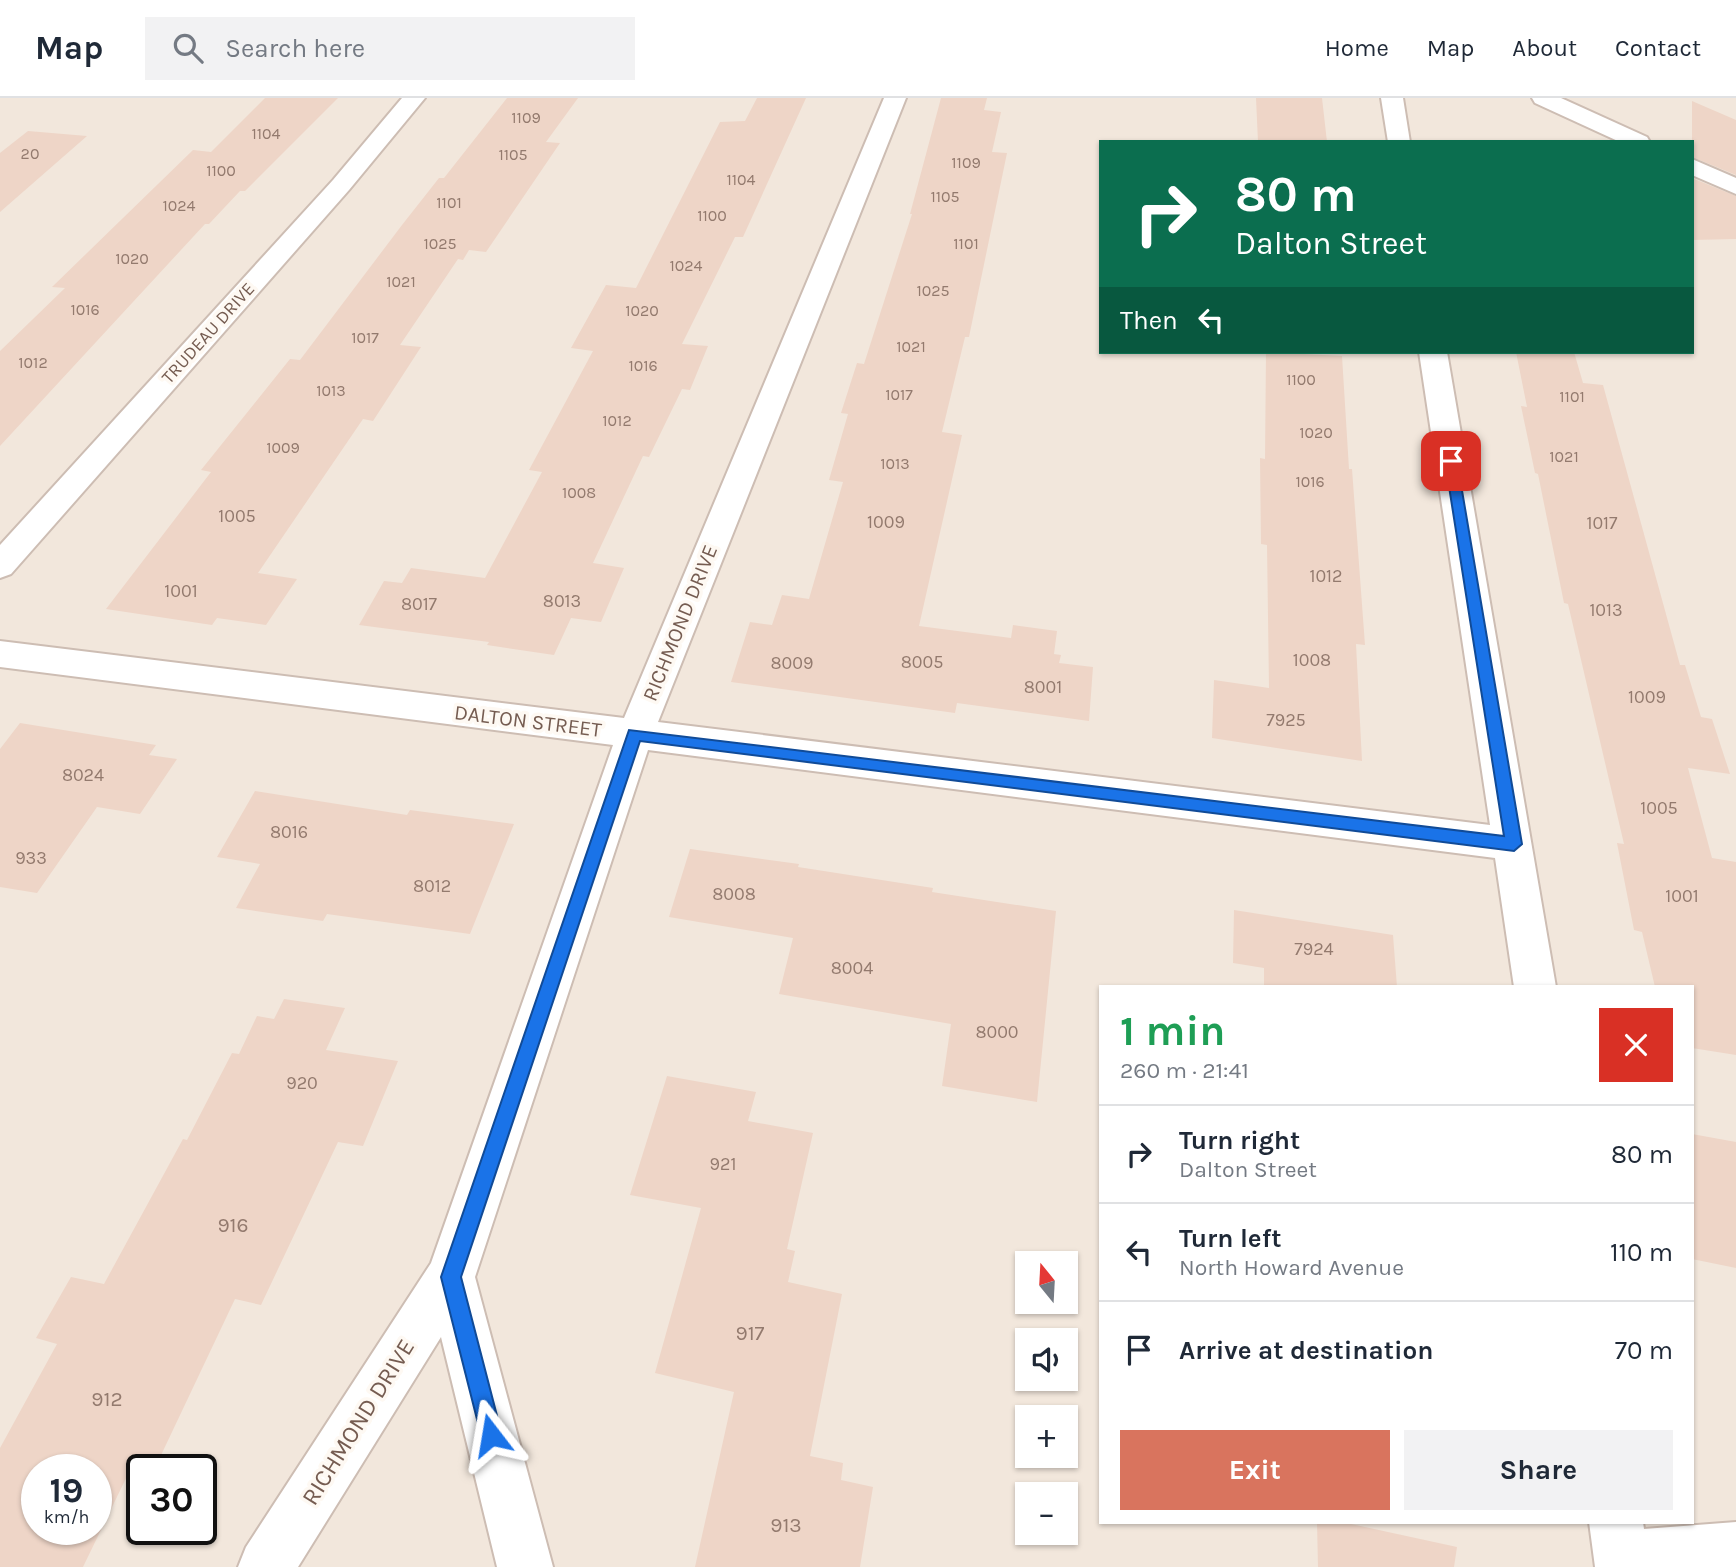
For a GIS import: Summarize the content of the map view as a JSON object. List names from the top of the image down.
{
  "streets": {
    "street": ["TRUDEAU DRIVE", "RICHMOND DRIVE", "DALTON STREET"]
  },
  "crossings": [
    ["RICHMOND DRIVE", "DALTON STREET"]
  ],
  "house_numbers": [
    "1109",
    "1104",
    "20",
    "1105",
    "1109",
    "1100",
    "1104",
    "1105",
    "1101",
    "1024",
    "1100",
    "1025",
    "1101",
    "1020",
    "1024",
    "1021",
    "1025",
    "1016",
    "1020",
    "1017",
    "1021",
    "1012",
    "1016",
    "1100",
    "1013",
    "1017",
    "1101",
    "1012",
    "1020",
    "1009",
    "1021",
    "1013",
    "1016",
    "1008",
    "1005",
    "1009",
    "1017",
    "1012",
    "1001",
    "8013",
    "8017",
    "1013",
    "1008",
    "8005",
    "8009",
    "8001",
    "1009",
    "7925",
    "8024",
    "1005",
    "8016",
    "933",
    "8012",
    "8008",
    "1001",
    "7924",
    "8004",
    "8000",
    "920",
    "921",
    "916",
    "917",
    "912",
    "913"
  ],
  "north": "top",
  "page": {
    "header": "Map",
    "search": "Search here",
    "nav": [
      "Home",
      "Map",
      "About",
      "Contact"
    ],
    "turn": ["80 m", "Dalton Street"],
    "then": "Then",
    "heading": ["1 min", "260 m · 21:41"],
    "list": [
      {
        "name": "Turn right",
        "note": "Dalton Street",
        "value": "80 m"
      },
      {
        "name": "Turn left",
        "note": "North Howard Avenue",
        "value": "110 m"
      },
      {
        "name": "Arrive at destination",
        "value": "70 m"
      }
    ],
    "map_buttons": ["+", "−"],
    "buttons": ["Exit", "Share"],
    "speed": "19 km/h",
    "limit": "30"
  }
}
